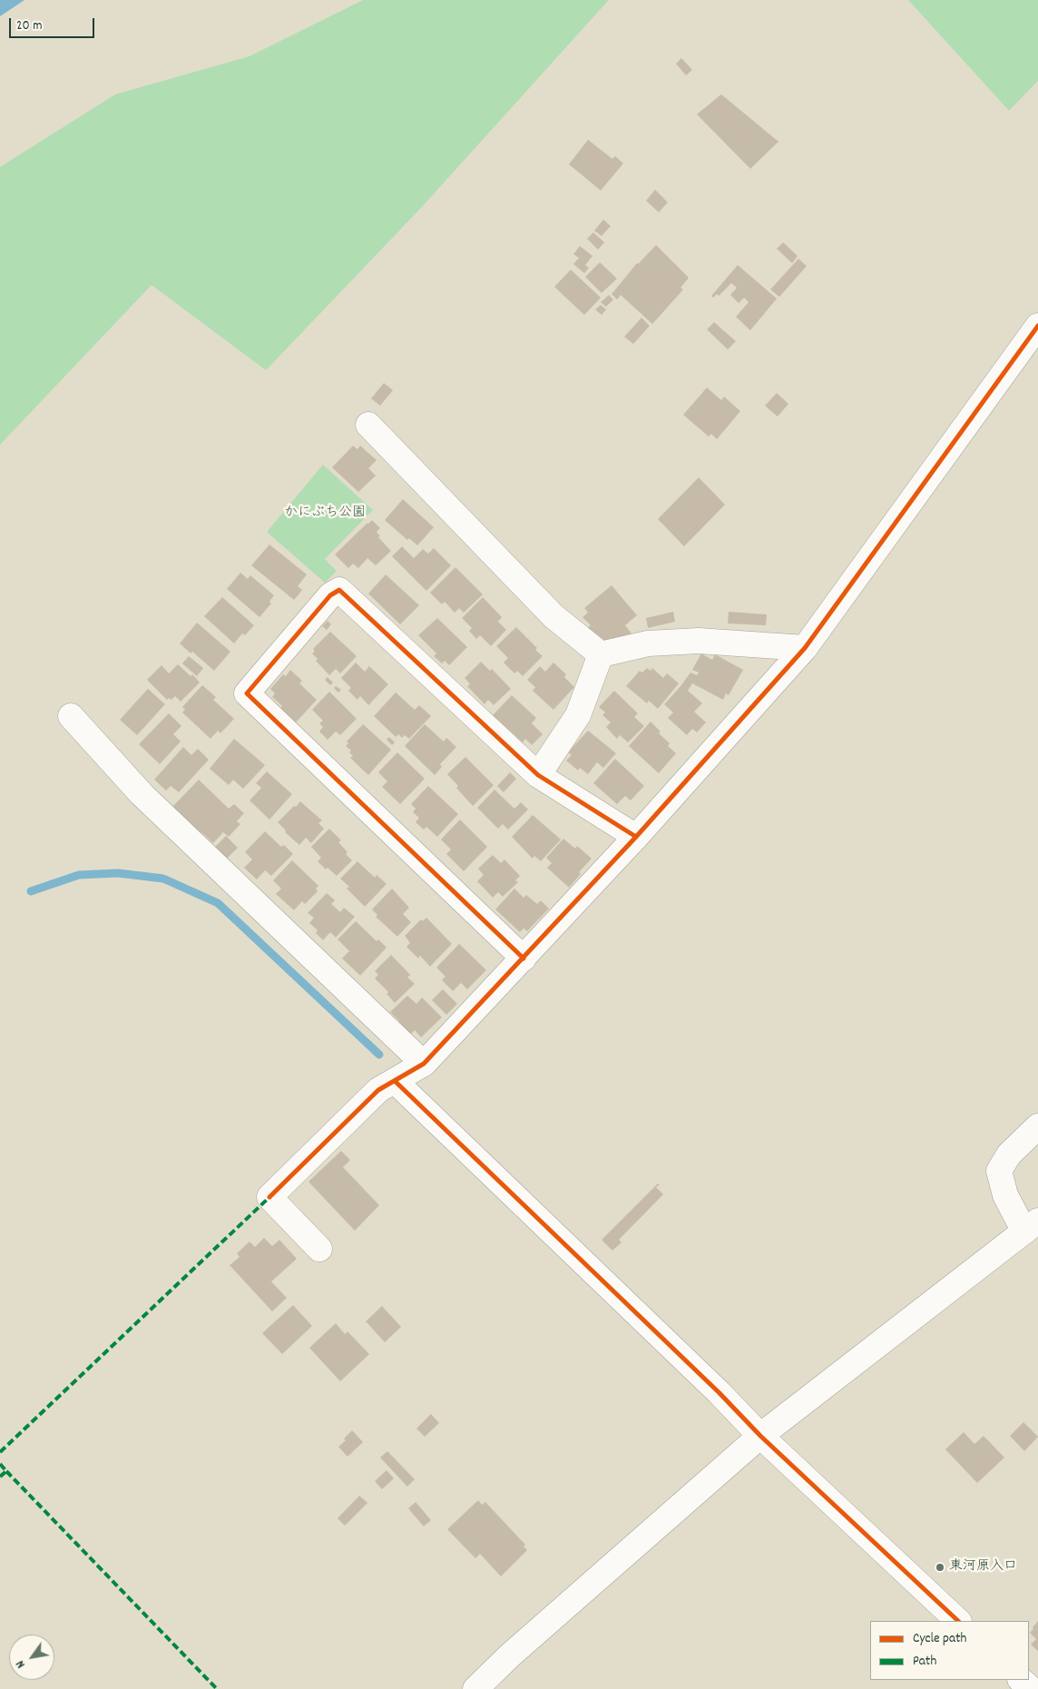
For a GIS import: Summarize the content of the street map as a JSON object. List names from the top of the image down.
{
  "parks": ["かにぶち公園"],
  "places": ["東河原入口"],
  "legend": ["Cycle path", "Path"],
  "scale_bar": "20 m",
  "north": "bottom left"
}
